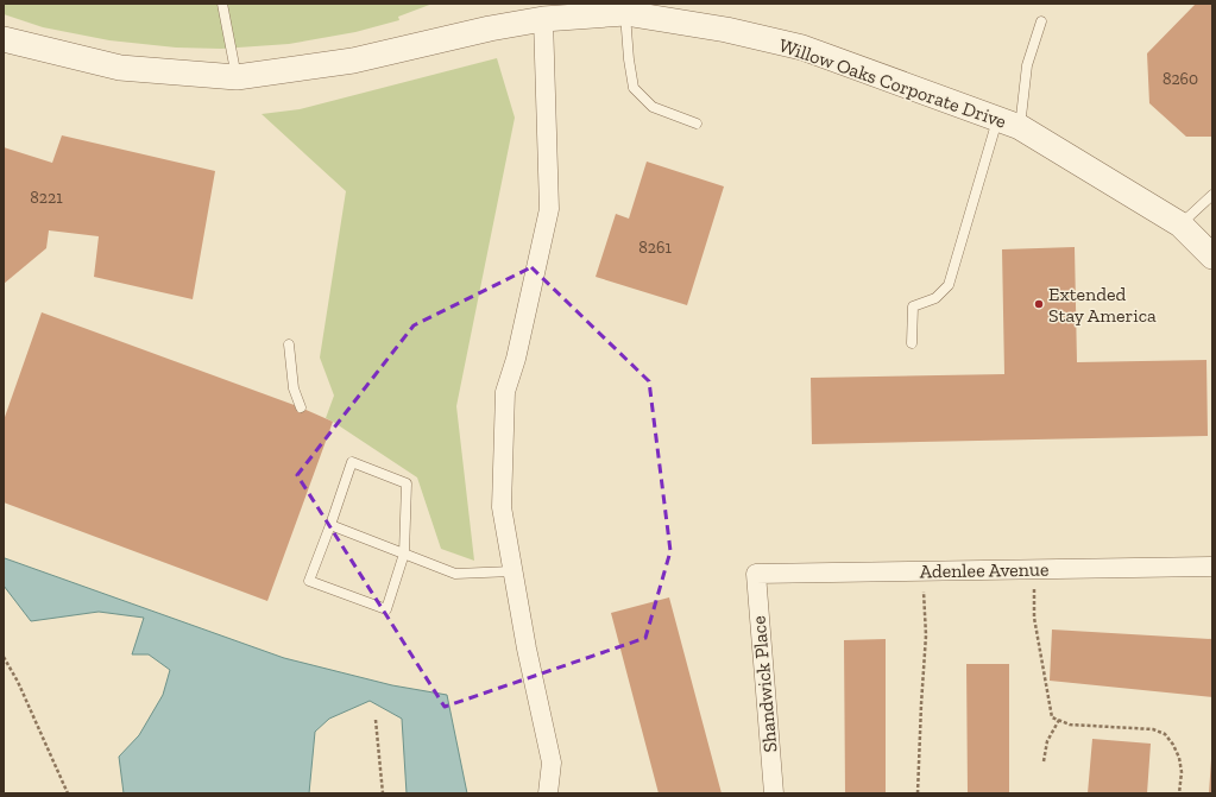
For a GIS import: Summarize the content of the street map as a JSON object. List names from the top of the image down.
{
  "streets": {
    "street": ["Willow Oaks Corporate Drive", "Adenlee Avenue", "Shandwick Place"]
  },
  "crossings": [
    ["Adenlee Avenue", "Shandwick Place"]
  ],
  "places": ["Extended Stay America"],
  "house_numbers": ["8260", "8221", "8261"]
}
